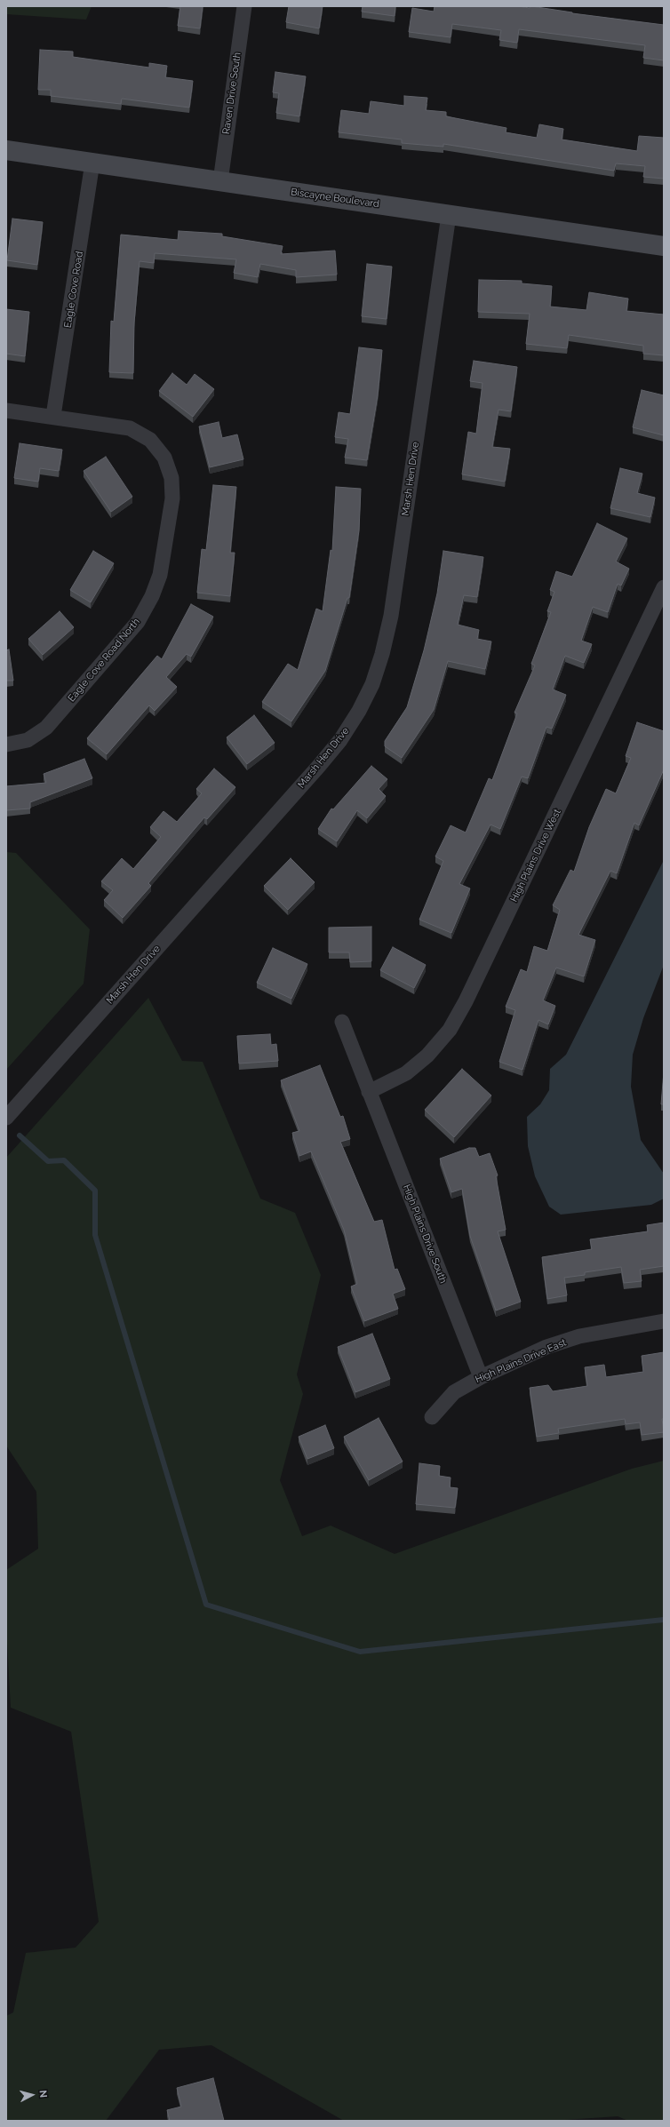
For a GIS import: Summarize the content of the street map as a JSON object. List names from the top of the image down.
{
  "streets": {
    "street": [
      "Raven Drive South",
      "Biscayne Boulevard",
      "Eagle Cove Road",
      "Marsh Hen Drive",
      "Eagle Cove Road North",
      "High Plains Drive West",
      "High Plains Drive South",
      "High Plains Drive East"
    ]
  },
  "crossings": [
    ["Raven Drive South", "Biscayne Boulevard"],
    ["Biscayne Boulevard", "Eagle Cove Road"],
    ["Biscayne Boulevard", "Marsh Hen Drive"],
    ["Eagle Cove Road", "Eagle Cove Road North"],
    ["High Plains Drive West", "High Plains Drive South"],
    ["High Plains Drive South", "High Plains Drive East"]
  ],
  "north": "right"
}
